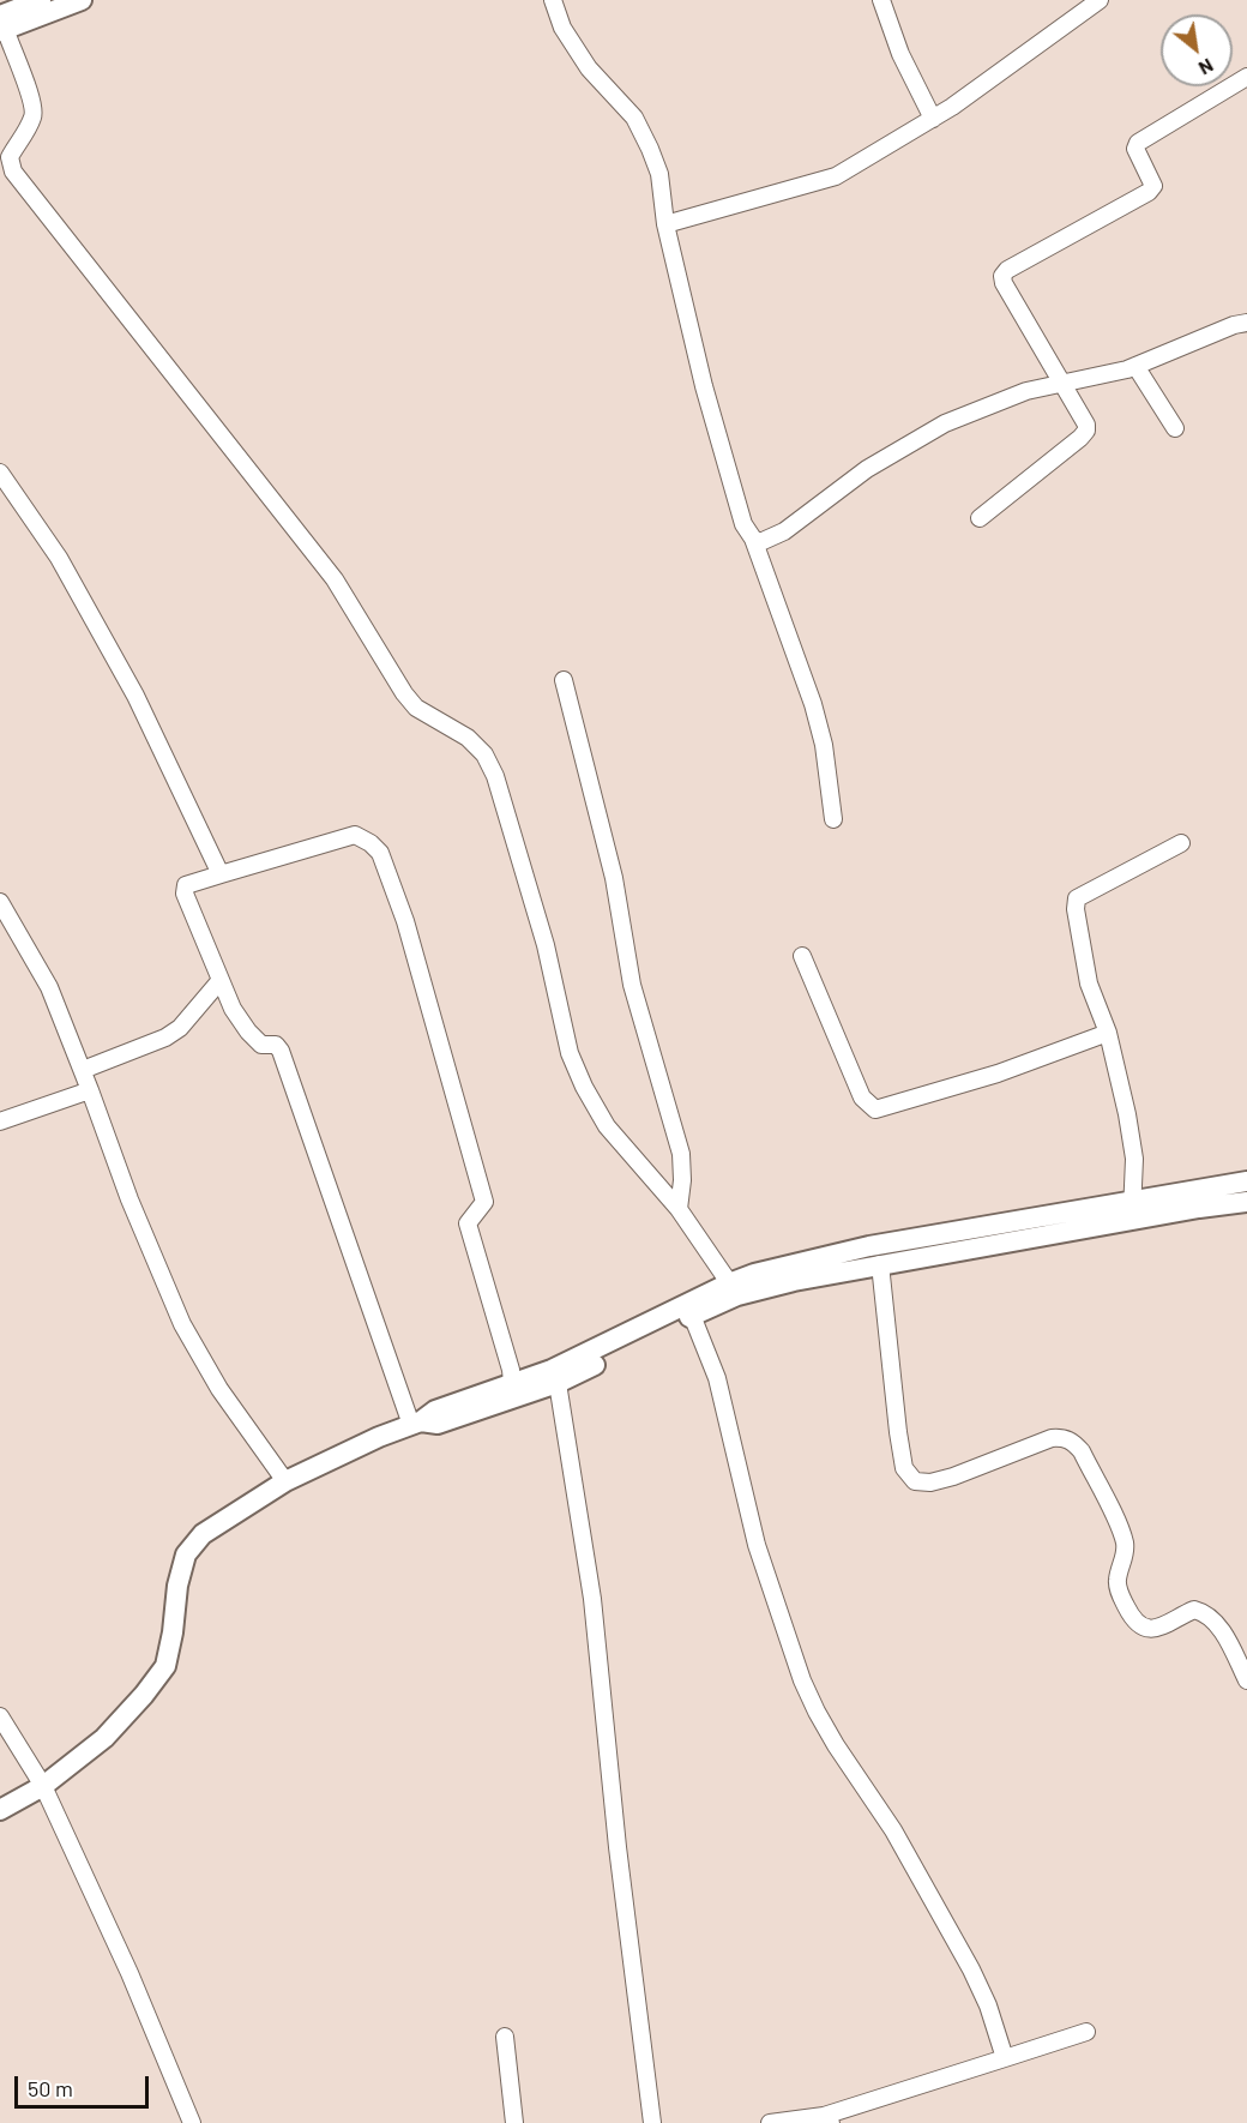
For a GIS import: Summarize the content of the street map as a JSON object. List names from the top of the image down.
{
  "scale_bar": "50 m",
  "north": "bottom right"
}
